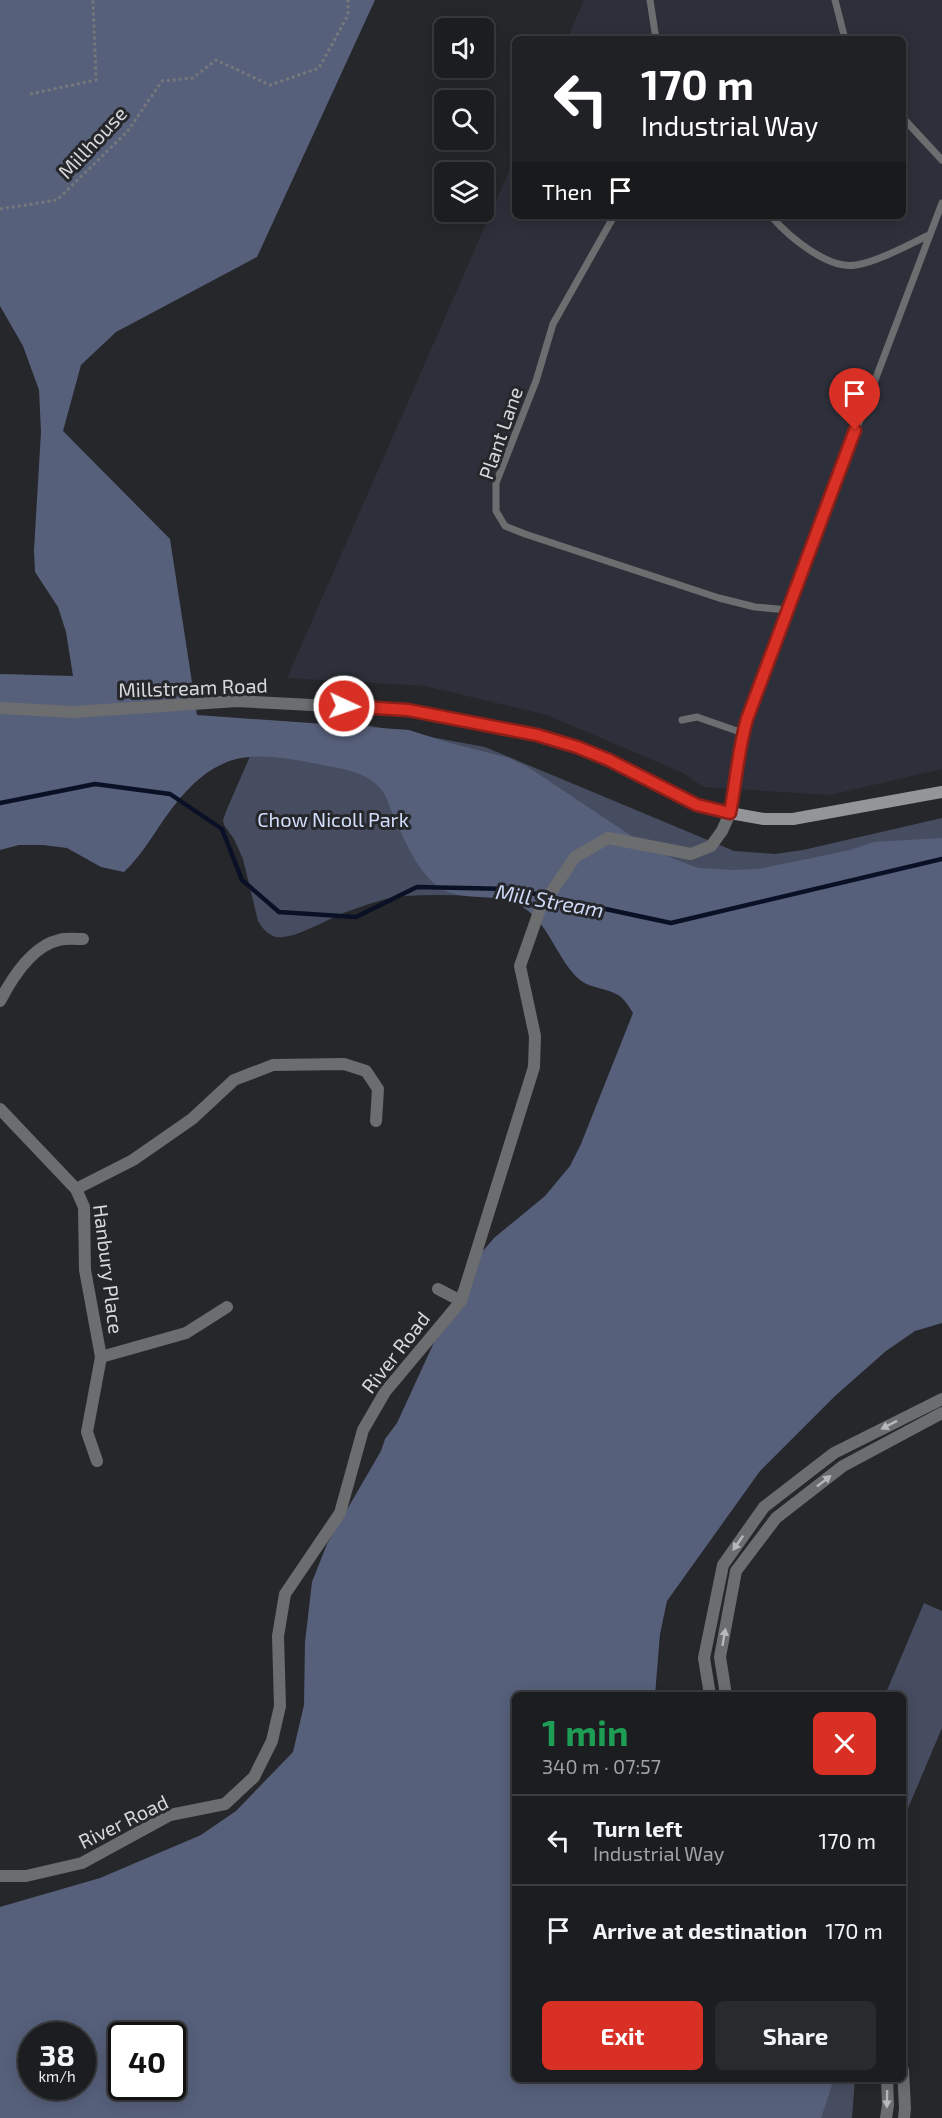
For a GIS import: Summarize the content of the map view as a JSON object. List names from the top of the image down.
{
  "streets": {
    "main road": ["Millstream Road"],
    "street": ["Hanbury Place", "River Road"],
    "lane": ["Plant Lane"],
    "path": ["Millhouse"]
  },
  "crossings": [
    ["Millstream Road", "River Road"]
  ],
  "water": ["Mill Stream"],
  "parks": ["Chow Nicoll Park"],
  "page": {
    "turn": ["170 m", "Industrial Way"],
    "then": "Then",
    "heading": ["1 min", "340 m · 07:57"],
    "list": [
      {
        "name": "Turn left",
        "note": "Industrial Way",
        "value": "170 m"
      },
      {
        "name": "Arrive at destination",
        "value": "170 m"
      }
    ],
    "buttons": ["Exit", "Share"],
    "speed": "38 km/h",
    "limit": "40"
  }
}
